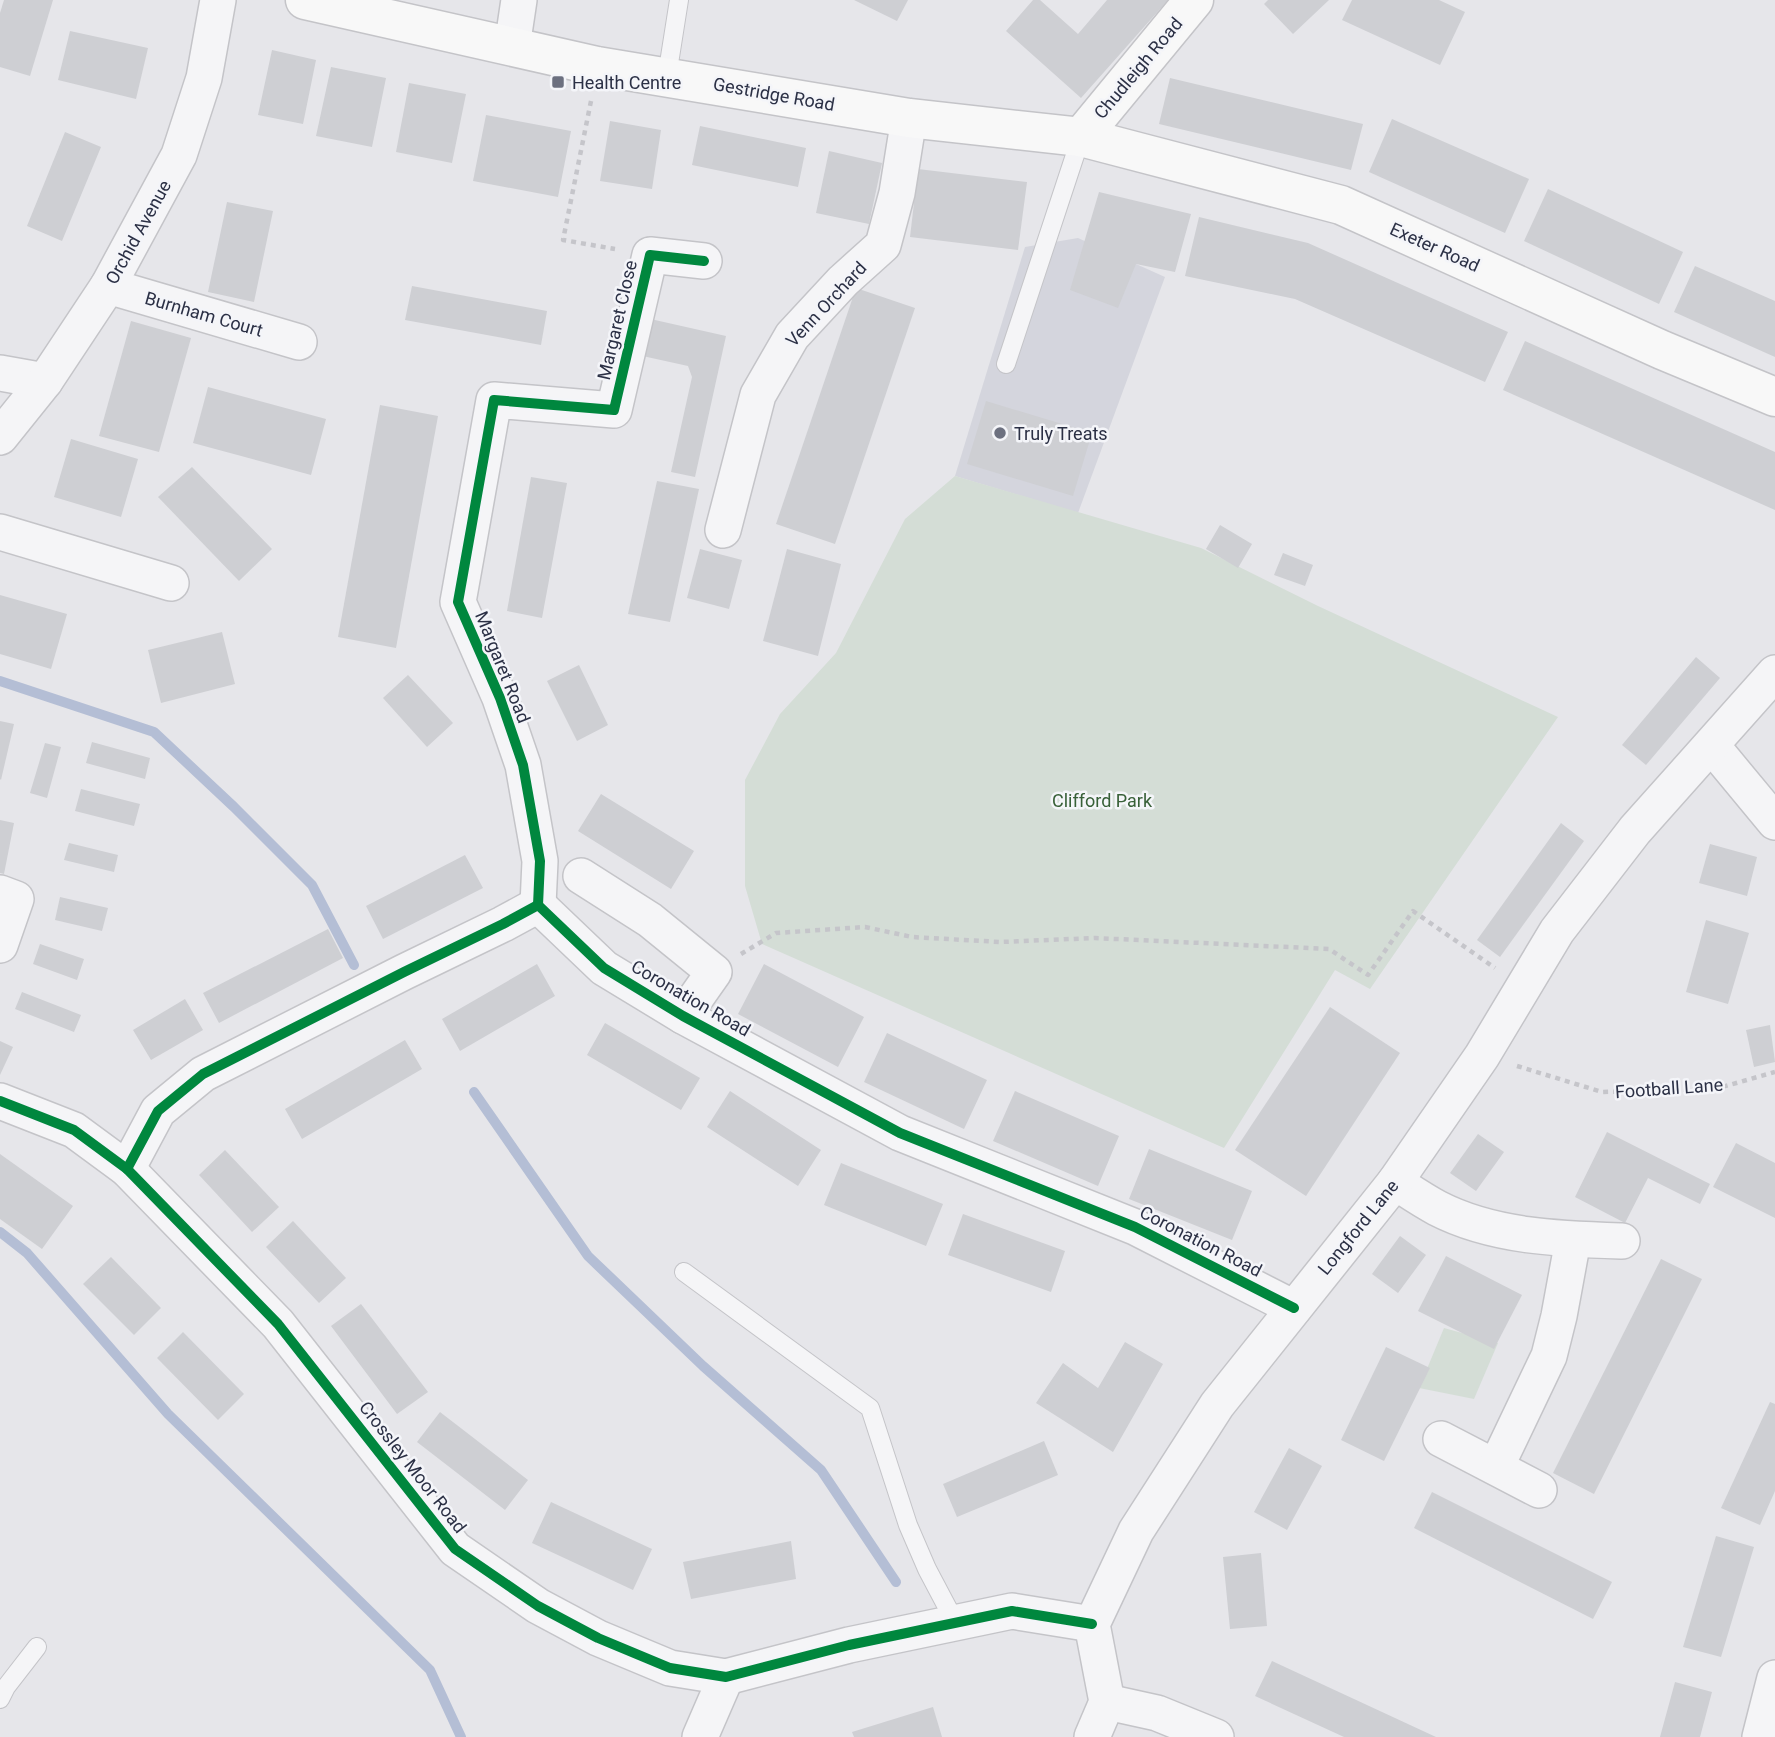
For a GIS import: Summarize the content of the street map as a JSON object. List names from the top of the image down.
{
  "streets": {
    "main road": ["Chudleigh Road", "Gestridge Road", "Exeter Road"],
    "street": [
      "Orchid Avenue",
      "Venn Orchard",
      "Burnham Court",
      "Margaret Close",
      "Margaret Road",
      "Coronation Road",
      "Longford Lane",
      "Crossley Moor Road"
    ],
    "path": ["Football Lane"]
  },
  "crossings": [
    ["Chudleigh Road", "Gestridge Road"],
    ["Chudleigh Road", "Exeter Road"],
    ["Gestridge Road", "Exeter Road"],
    ["Gestridge Road", "Venn Orchard"],
    ["Orchid Avenue", "Burnham Court"],
    ["Margaret Close", "Margaret Road"],
    ["Margaret Road", "Coronation Road"],
    ["Coronation Road", "Longford Lane"],
    ["Football Lane", "Longford Lane"],
    ["Longford Lane", "Crossley Moor Road"]
  ],
  "parks": ["Clifford Park"],
  "places": {
    "transit": ["Health Centre"],
    "other": ["Truly Treats"]
  }
}
